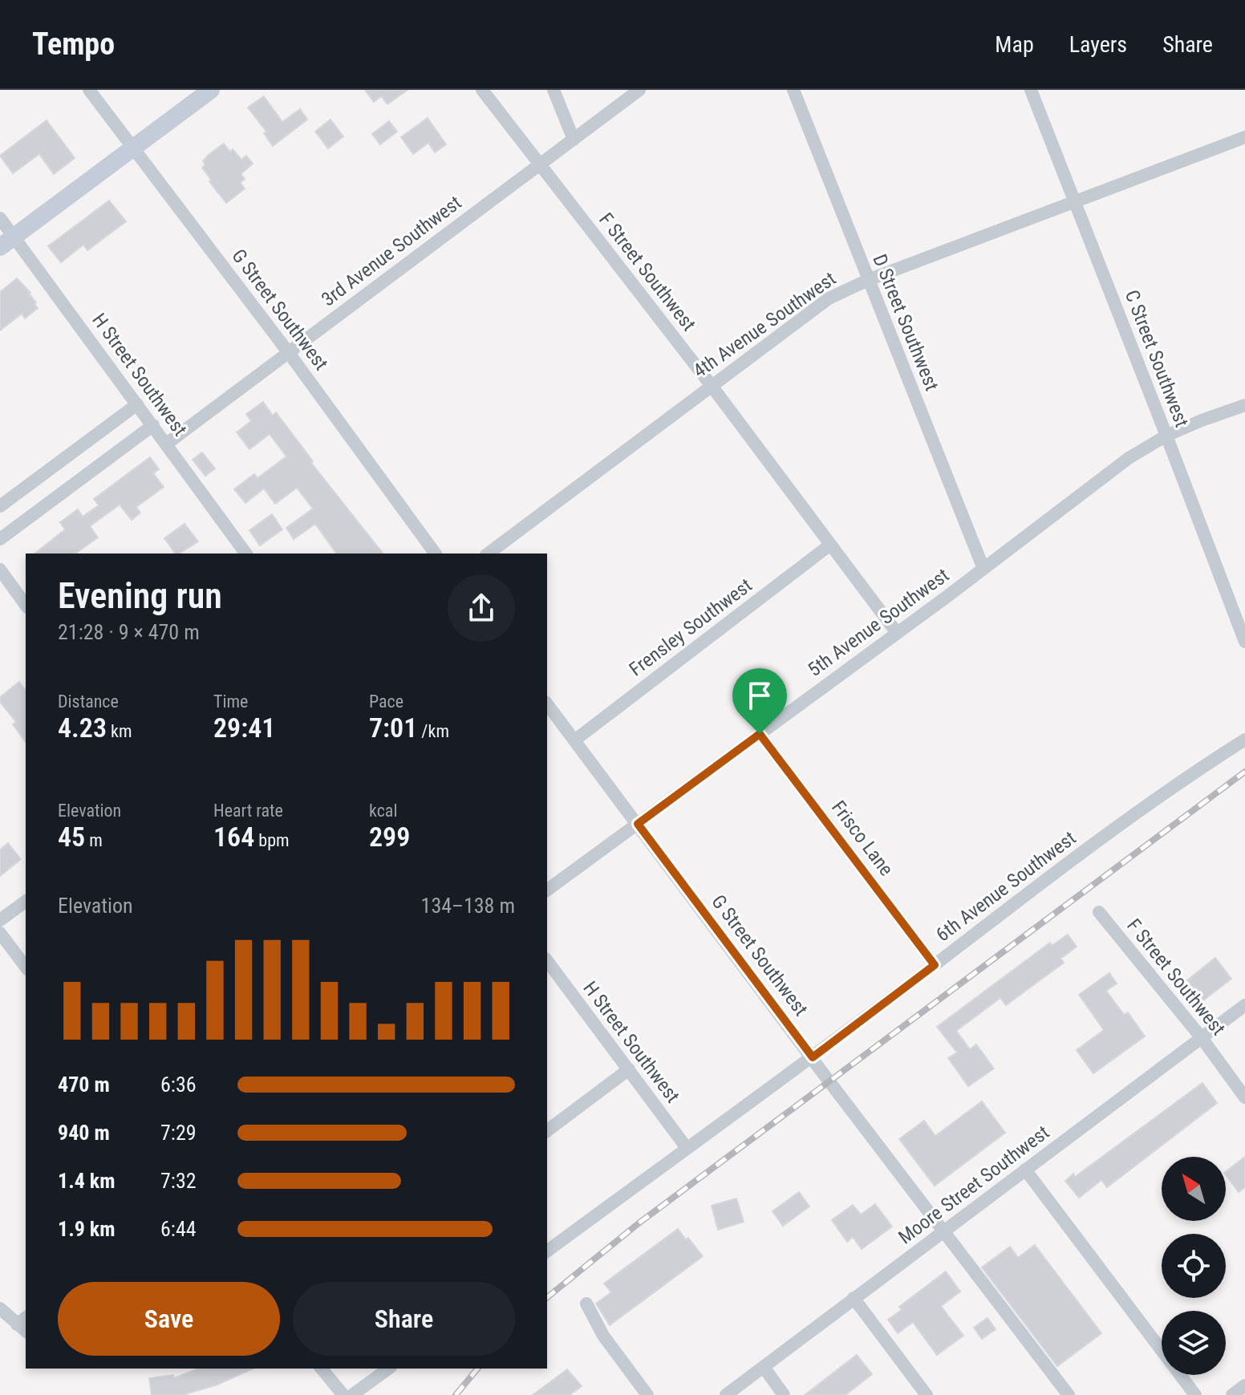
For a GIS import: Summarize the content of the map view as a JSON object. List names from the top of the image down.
{
  "streets": {
    "street": [
      "3rd Avenue Southwest",
      "F Street Southwest",
      "G Street Southwest",
      "D Street Southwest",
      "4th Avenue Southwest",
      "C Street Southwest",
      "H Street Southwest",
      "5th Avenue Southwest",
      "Frensley Southwest",
      "Frisco Lane",
      "6th Avenue Southwest",
      "Moore Street Southwest"
    ]
  },
  "crossings": [
    ["3rd Avenue Southwest", "F Street Southwest"],
    ["3rd Avenue Southwest", "G Street Southwest"],
    ["3rd Avenue Southwest", "H Street Southwest"],
    ["F Street Southwest", "4th Avenue Southwest"],
    ["F Street Southwest", "5th Avenue Southwest"],
    ["F Street Southwest", "Frensley Southwest"],
    ["F Street Southwest", "Moore Street Southwest"],
    ["G Street Southwest", "5th Avenue Southwest"],
    ["G Street Southwest", "Frensley Southwest"],
    ["G Street Southwest", "6th Avenue Southwest"],
    ["G Street Southwest", "Moore Street Southwest"],
    ["D Street Southwest", "4th Avenue Southwest"],
    ["D Street Southwest", "5th Avenue Southwest"],
    ["4th Avenue Southwest", "C Street Southwest"],
    ["C Street Southwest", "5th Avenue Southwest"],
    ["H Street Southwest", "6th Avenue Southwest"],
    ["5th Avenue Southwest", "Frisco Lane"],
    ["Frisco Lane", "6th Avenue Southwest"]
  ],
  "north": "top left",
  "page": {
    "header": "Tempo",
    "nav": ["Map", "Layers", "Share"],
    "heading": ["Evening run", "21:28 · 9 × 470 m"],
    "stats": [
      ["Distance", "4.23 km"],
      ["Time", "29:41"],
      ["Pace", "7:01 /km"],
      ["Elevation", "45 m"],
      ["Heart rate", "164 bpm"],
      ["kcal", "299"]
    ],
    "chart": ["Elevation", "134–138 m"],
    "list": [
      {
        "name": "470 m",
        "note": "6:36"
      },
      {
        "name": "940 m",
        "note": "7:29"
      },
      {
        "name": "1.4 km",
        "note": "7:32"
      },
      {
        "name": "1.9 km",
        "note": "6:44"
      }
    ],
    "buttons": ["Save", "Share"]
  }
}
